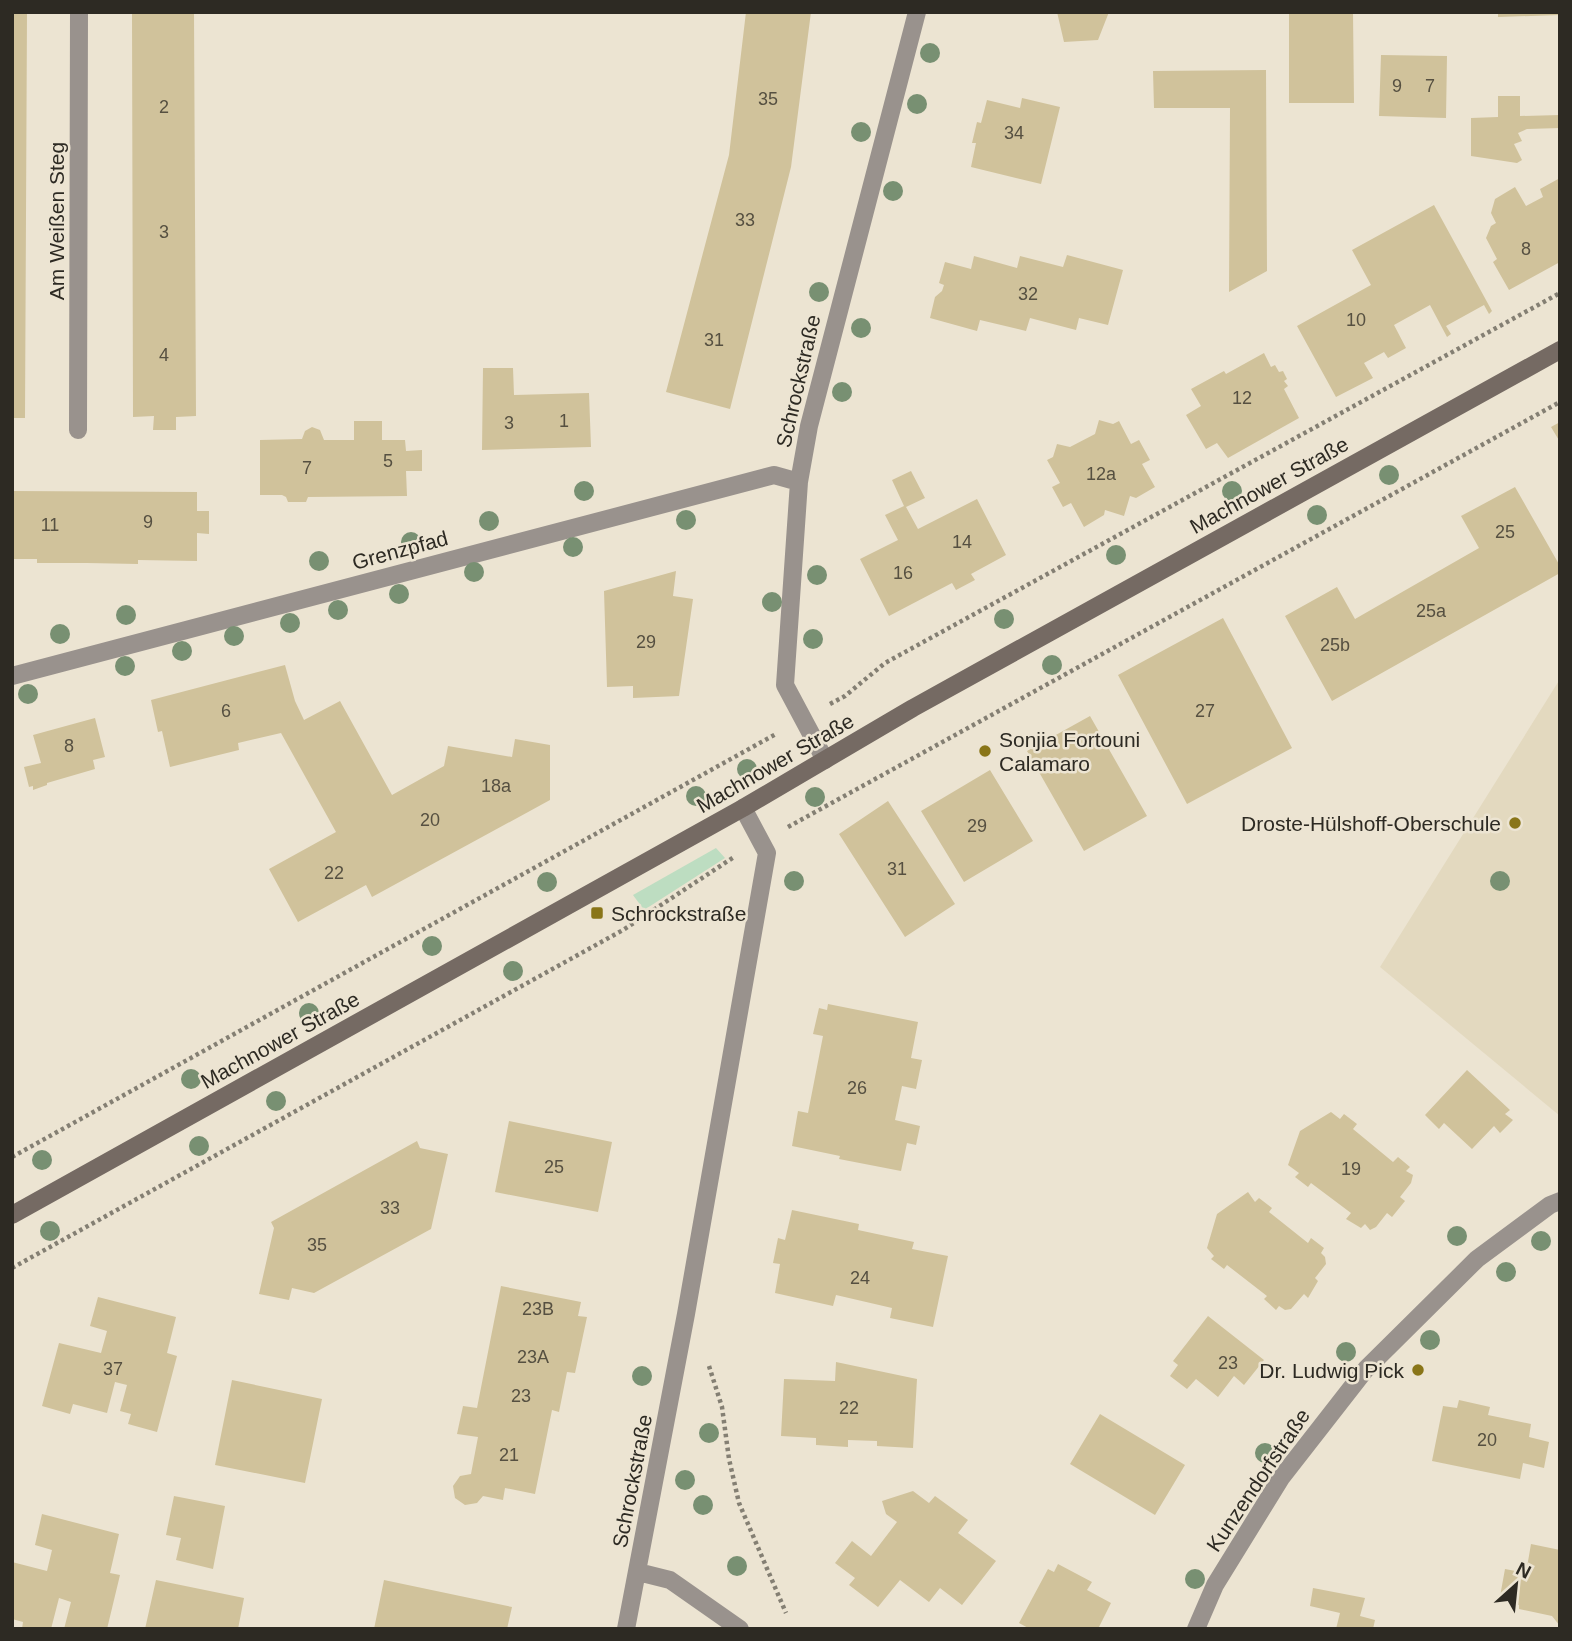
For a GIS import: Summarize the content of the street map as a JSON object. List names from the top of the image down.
{
  "streets": {
    "main road": ["Machnower Straße"],
    "street": [
      "Am Weißen Steg",
      "Schrockstraße",
      "Grenzpfad",
      "Kunzendorfstraße"
    ]
  },
  "crossings": [
    ["Schrockstraße", "Machnower Straße"],
    ["Schrockstraße", "Grenzpfad"]
  ],
  "places": {
    "other": ["Sonjia Fortouni Calamaro", "Droste-Hülshoff-Oberschule", "Dr. Ludwig Pick"],
    "transit": ["Schrockstraße"]
  },
  "house_numbers": [
    "9",
    "7",
    "35",
    "2",
    "34",
    "33",
    "3",
    "8",
    "32",
    "10",
    "31",
    "4",
    "12",
    "1",
    "3",
    "5",
    "7",
    "12a",
    "9",
    "11",
    "25",
    "14",
    "16",
    "25a",
    "29",
    "25b",
    "6",
    "27",
    "8",
    "18a",
    "20",
    "29",
    "31",
    "22",
    "26",
    "25",
    "19",
    "33",
    "35",
    "24",
    "23B",
    "23A",
    "23",
    "37",
    "23",
    "22",
    "20",
    "21"
  ],
  "north": "top right"
}
